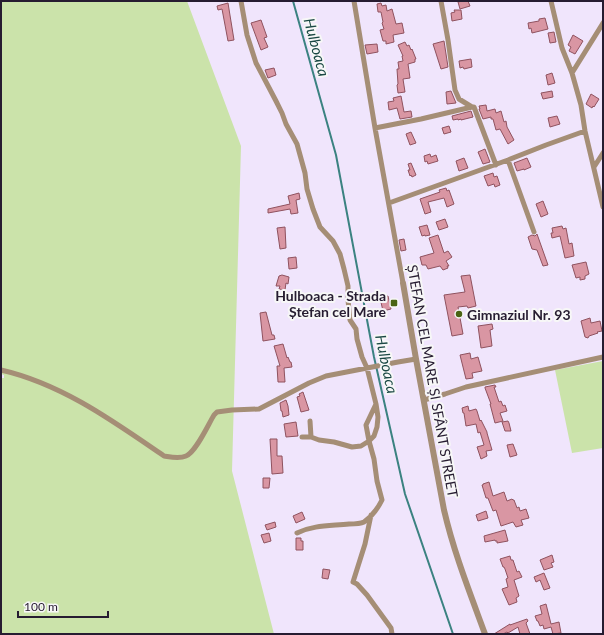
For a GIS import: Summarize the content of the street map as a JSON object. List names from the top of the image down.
{
  "streets": {
    "street": ["ȘTEFAN CEL MARE ȘI SFÂNT STREET"]
  },
  "water": ["Hulboaca"],
  "places": {
    "transit": ["Hulboaca - Strada Ștefan cel Mare"],
    "other": ["Gimnaziul Nr. 93"]
  },
  "scale_bar": "100 m"
}
